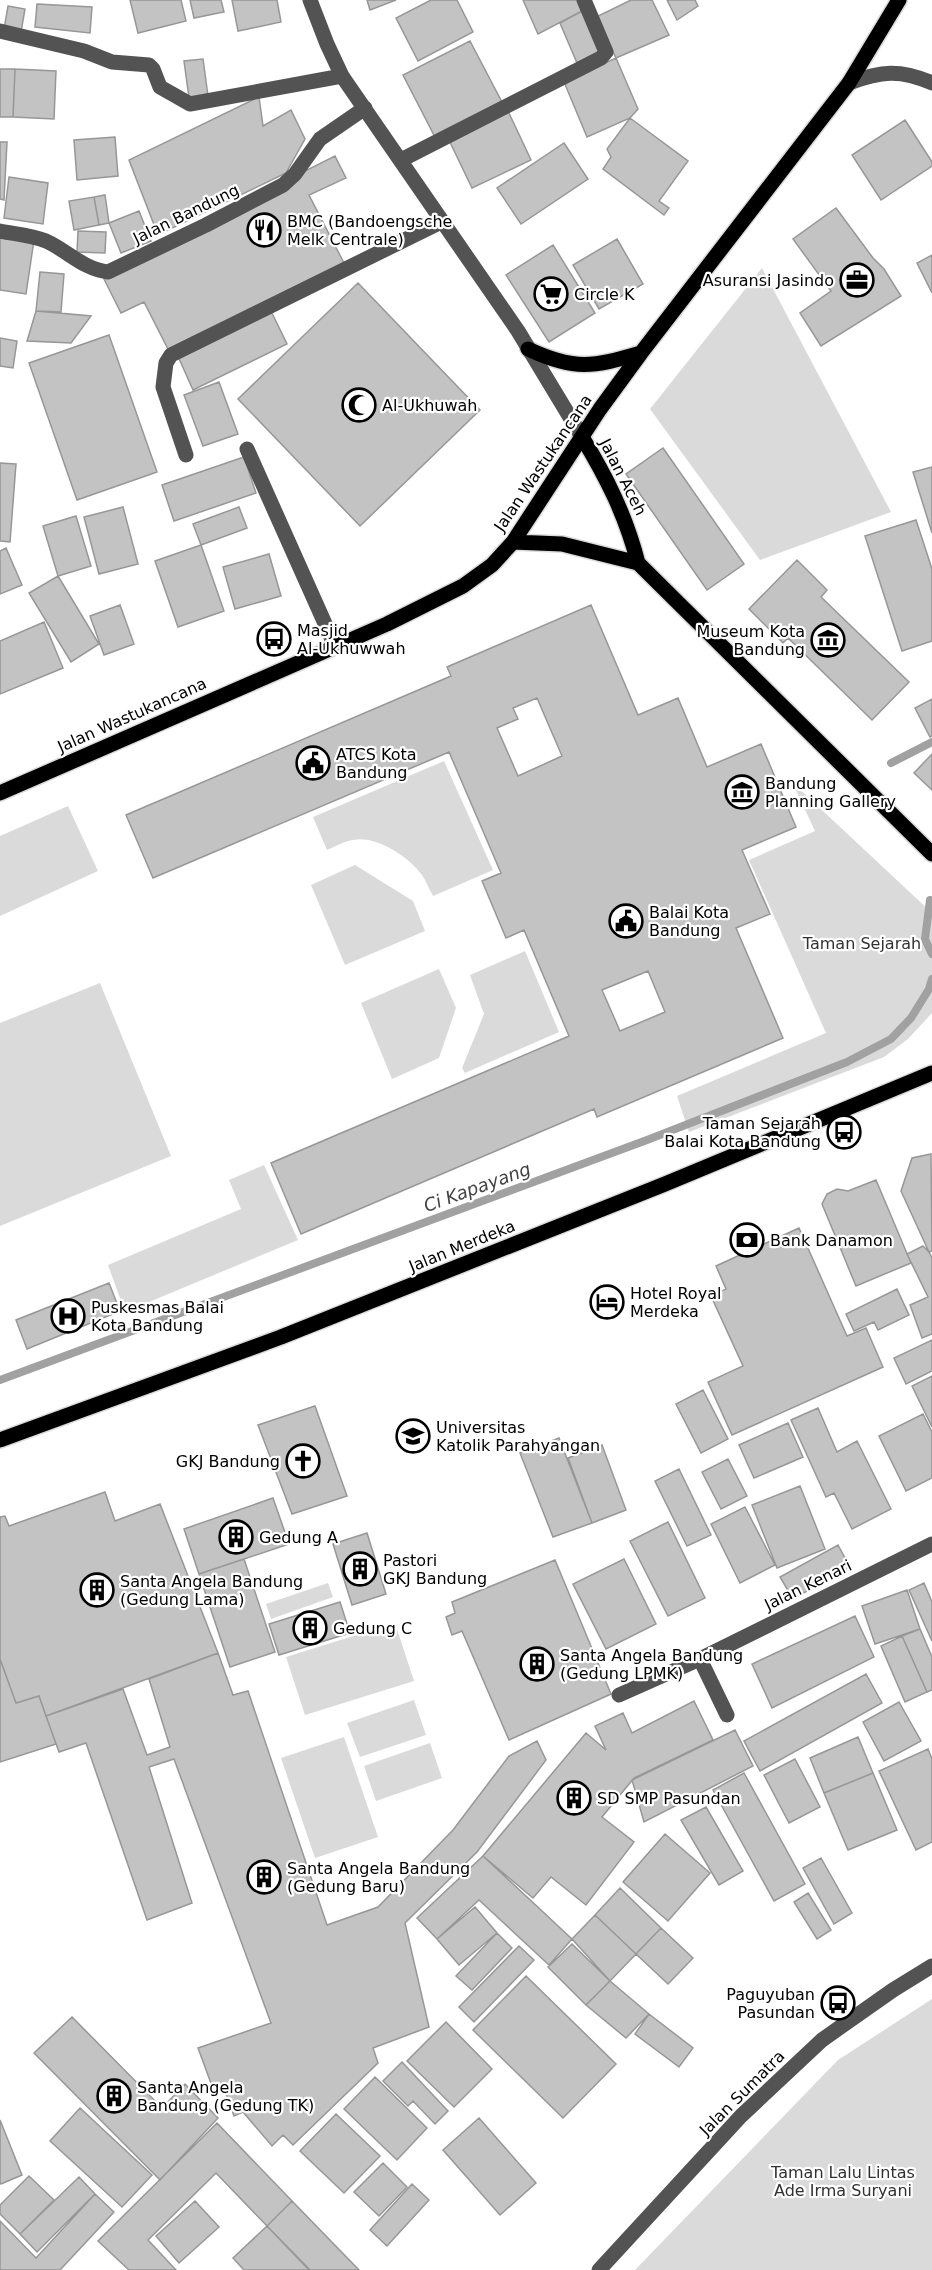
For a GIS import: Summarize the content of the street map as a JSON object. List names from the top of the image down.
{
  "streets": {
    "main road": ["Jalan Wastukancana", "Jalan Aceh", "Jalan Merdeka"],
    "street": ["Jalan Bandung", "Jalan Kenari", "Jalan Sumatra"]
  },
  "crossings": [
    ["Jalan Bandung", "Jalan Aceh"],
    ["Jalan Wastukancana", "Jalan Aceh"]
  ],
  "water": ["Ci Kapayang"],
  "parks": ["Taman Sejarah", "Taman Lalu Lintas Ade Irma Suryani"],
  "places": {
    "restaurant": ["BMC (Bandoengsche Melk Centrale)"],
    "office": ["Asuransi Jasindo"],
    "supermarket": ["Circle K"],
    "mosque": ["Al-Ukhuwah"],
    "bus stop": ["Masjid Al-Ukhuwwah", "Taman Sejarah Balai Kota Bandung", "Paguyuban Pasundan"],
    "museum": ["Museum Kota Bandung", "Bandung Planning Gallery"],
    "public building": ["ATCS Kota Bandung", "Balai Kota Bandung"],
    "bank": ["Bank Danamon"],
    "hotel": ["Hotel Royal Merdeka"],
    "hospital": ["Puskesmas Balai Kota Bandung"],
    "school or university": ["Universitas Katolik Parahyangan"],
    "church": ["GKJ Bandung"],
    "building": [
      "Gedung A",
      "Pastori GKJ Bandung",
      "Santa Angela Bandung (Gedung Lama)",
      "Gedung C",
      "Santa Angela Bandung (Gedung LPMK)",
      "SD SMP Pasundan",
      "Santa Angela Bandung (Gedung Baru)",
      "Santa Angela Bandung (Gedung TK)"
    ]
  }
}
